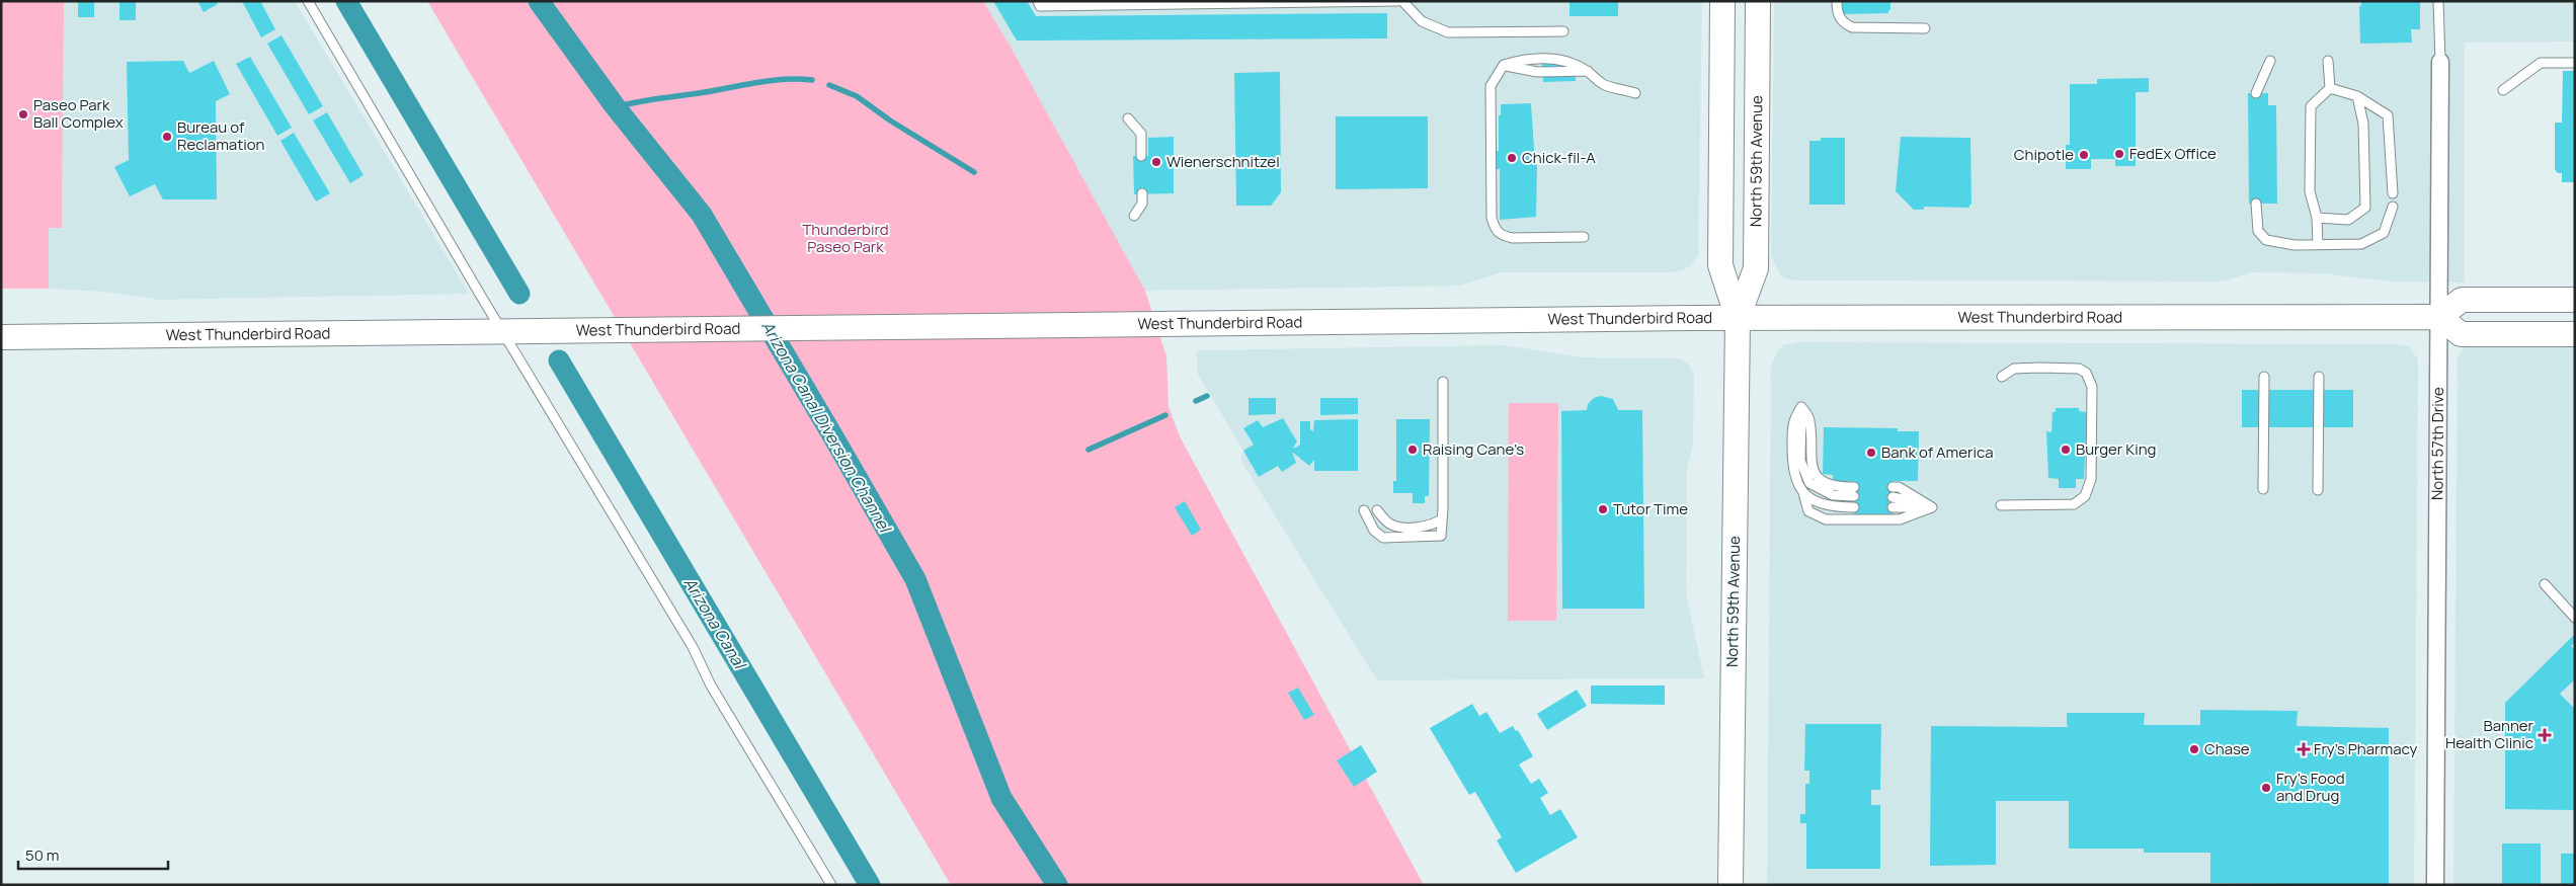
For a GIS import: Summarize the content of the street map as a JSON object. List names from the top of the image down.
{
  "streets": {
    "main road": ["North 59th Avenue", "West Thunderbird Road"],
    "street": ["North 57th Drive"]
  },
  "crossings": [
    ["North 59th Avenue", "West Thunderbird Road"],
    ["West Thunderbird Road", "North 57th Drive"]
  ],
  "water": ["Arizona Canal Diversion Channel", "Arizona Canal"],
  "parks": ["Thunderbird Paseo Park"],
  "places": {
    "other": [
      "Paseo Park Ball Complex",
      "Bureau of Reclamation",
      "FedEx Office",
      "Chipotle",
      "Chick-fil-A",
      "Wienerschnitzel",
      "Raising Cane's",
      "Burger King",
      "Bank of America",
      "Tutor Time",
      "Chase",
      "Fry's Food and Drug"
    ],
    "health": ["Banner Health Clinic", "Fry's Pharmacy"]
  },
  "scale_bar": "50 m"
}
